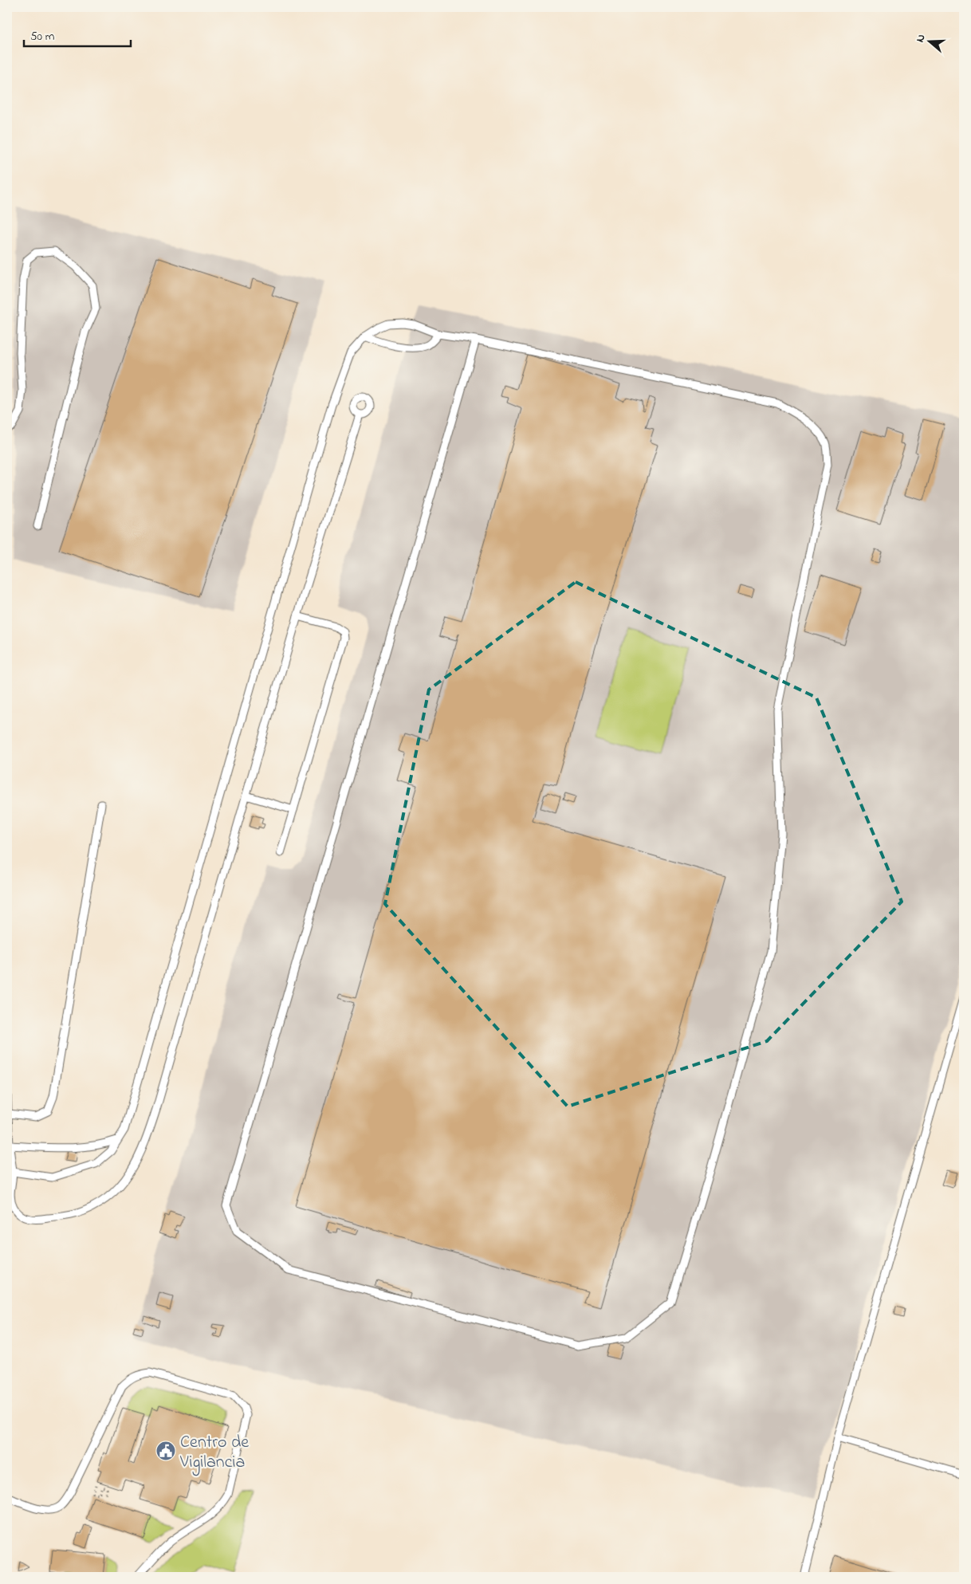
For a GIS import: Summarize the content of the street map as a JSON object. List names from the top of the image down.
{
  "places": {
    "public building": ["Centro de Vigilancia"]
  },
  "scale_bar": "50 m",
  "north": "left"
}
